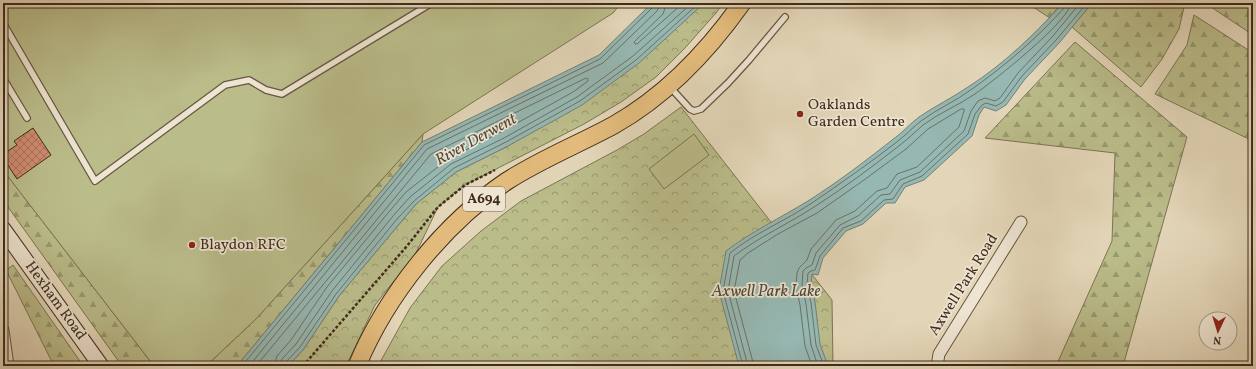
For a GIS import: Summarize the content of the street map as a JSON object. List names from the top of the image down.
{
  "streets": {
    "main road": ["A694", "Hexham Road"],
    "street": ["Axwell Park Road"]
  },
  "water": ["River Derwent", "Axwell Park Lake"],
  "places": ["Oaklands Garden Centre", "Blaydon RFC"],
  "north": "bottom"
}
